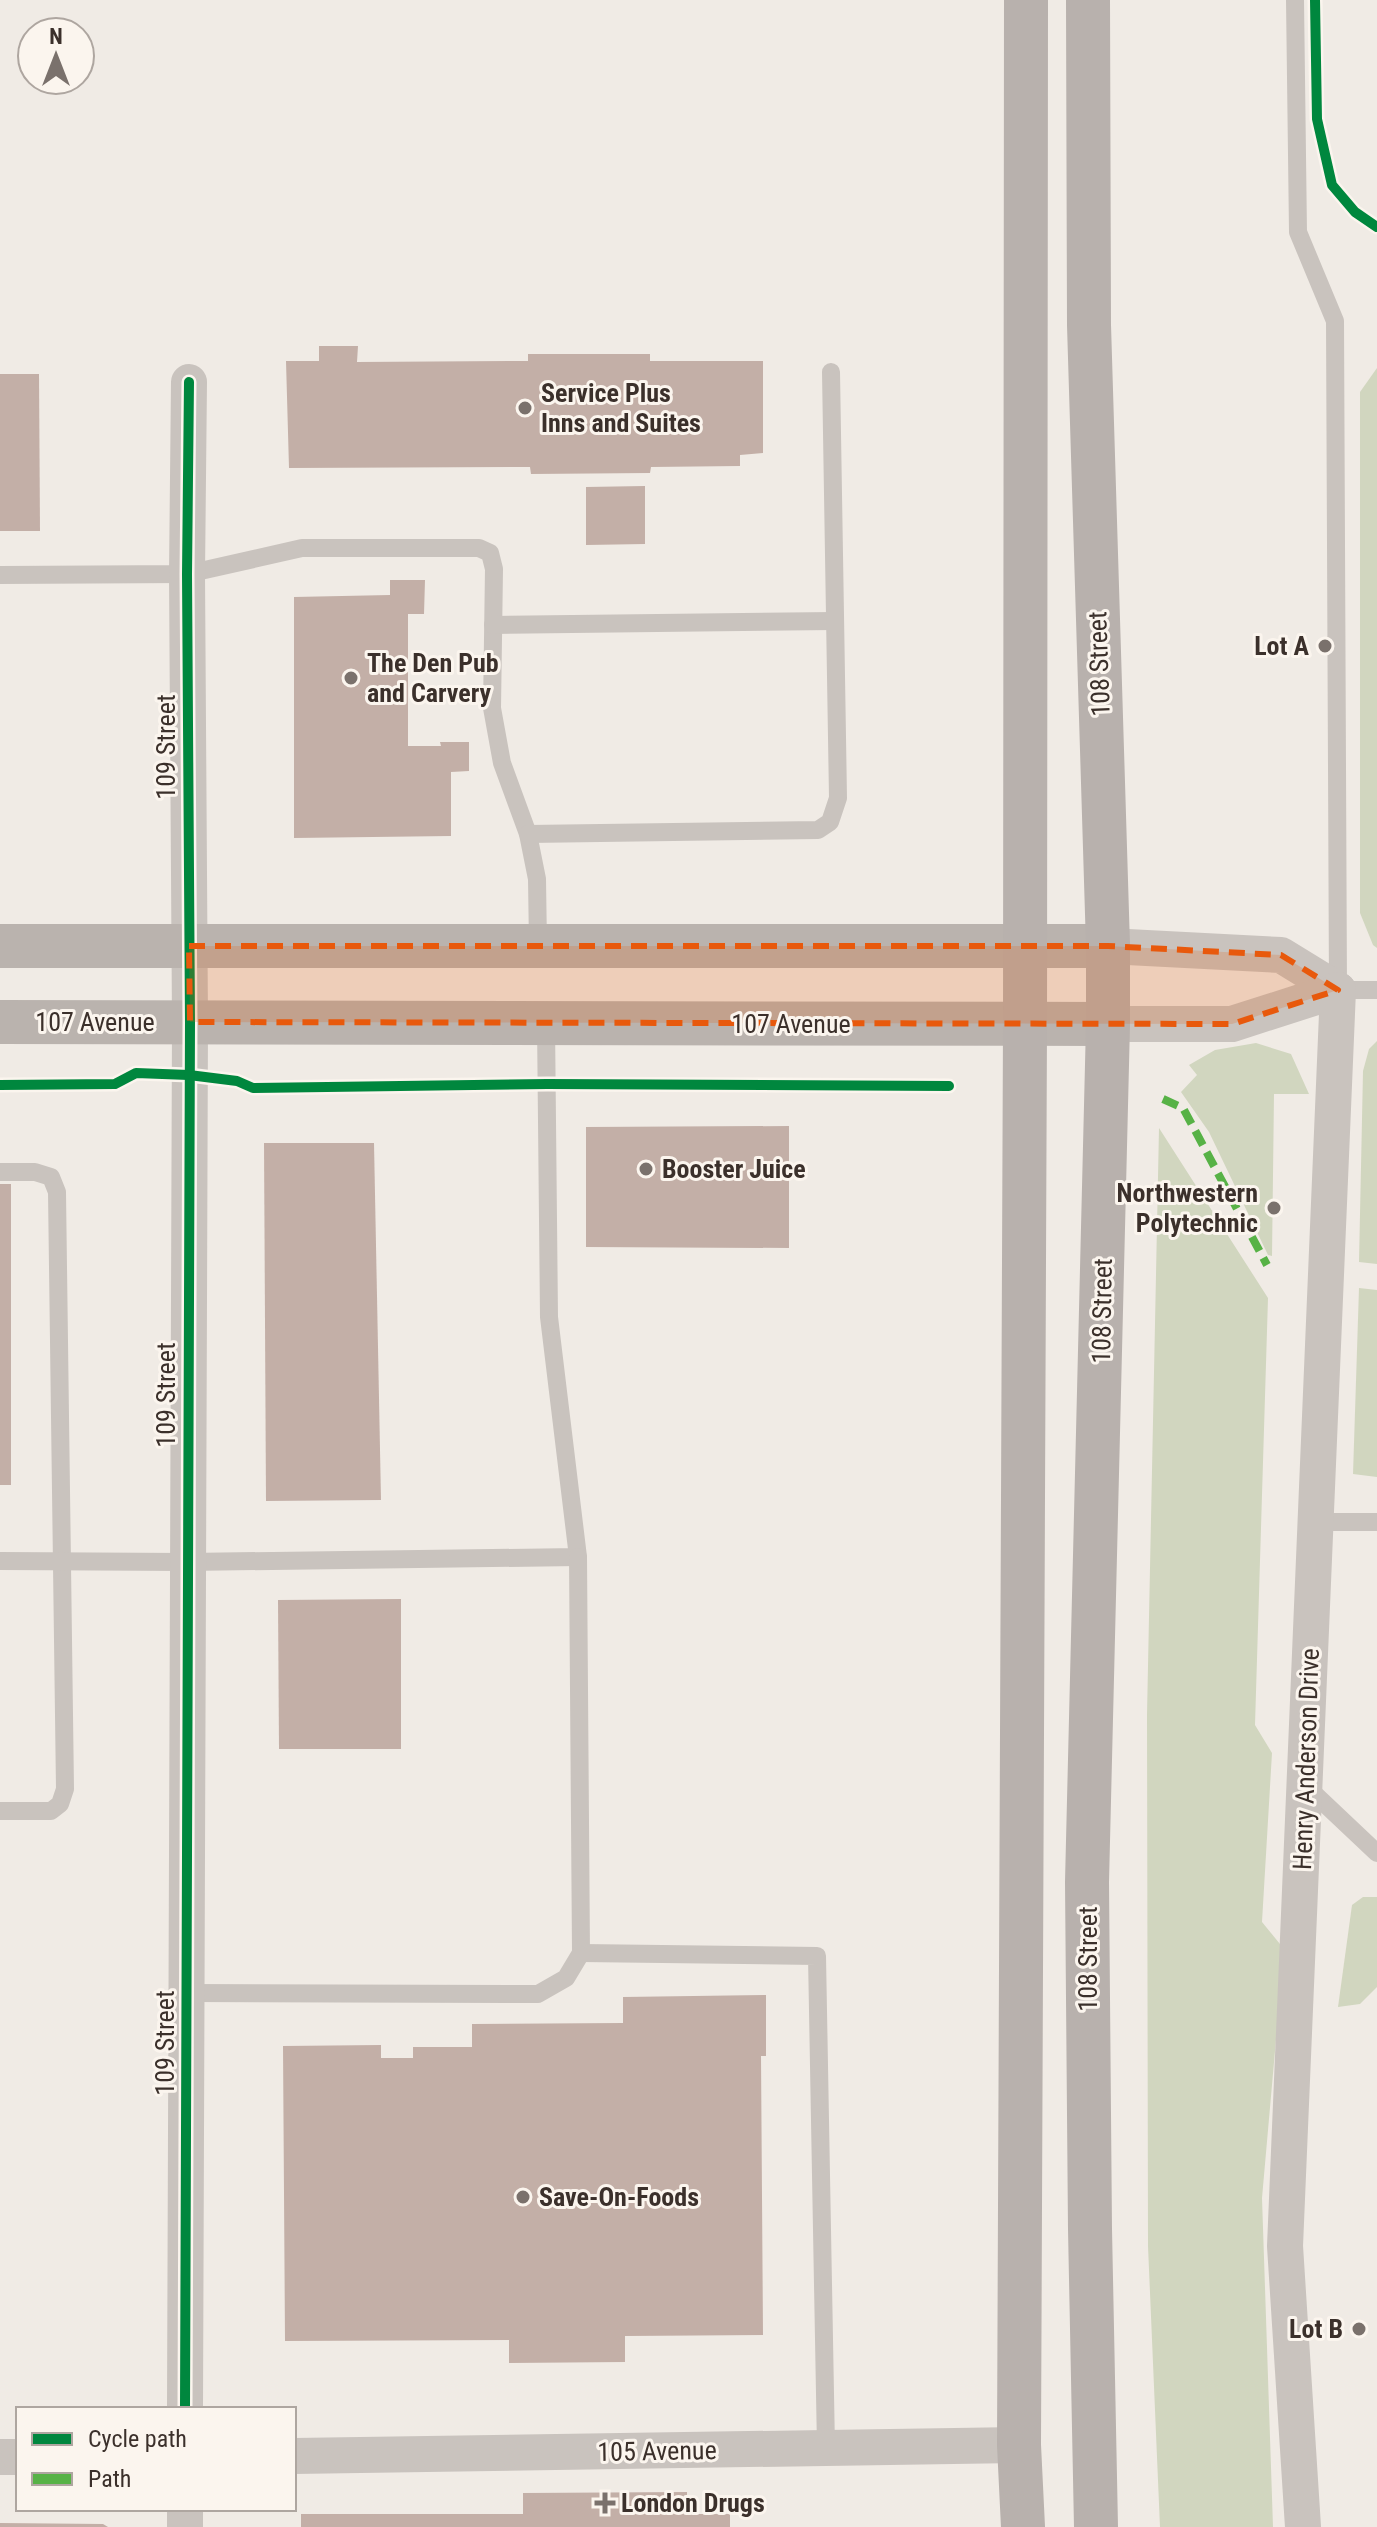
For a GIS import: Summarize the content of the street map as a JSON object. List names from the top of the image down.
{
  "streets": {
    "main road": ["108 Street", "107 Avenue"],
    "street": ["109 Street", "Henry Anderson Drive", "105 Avenue"]
  },
  "crossings": [
    ["108 Street", "107 Avenue"],
    ["109 Street", "107 Avenue"],
    ["107 Avenue", "Henry Anderson Drive"]
  ],
  "places": {
    "other": [
      "Service Plus Inns and Suites",
      "Lot A",
      "The Den Pub and Carvery",
      "Booster Juice",
      "Northwestern Polytechnic",
      "Save-On-Foods",
      "Lot B"
    ],
    "health": ["London Drugs"]
  },
  "legend": ["Cycle path", "Path"],
  "north": "top"
}
